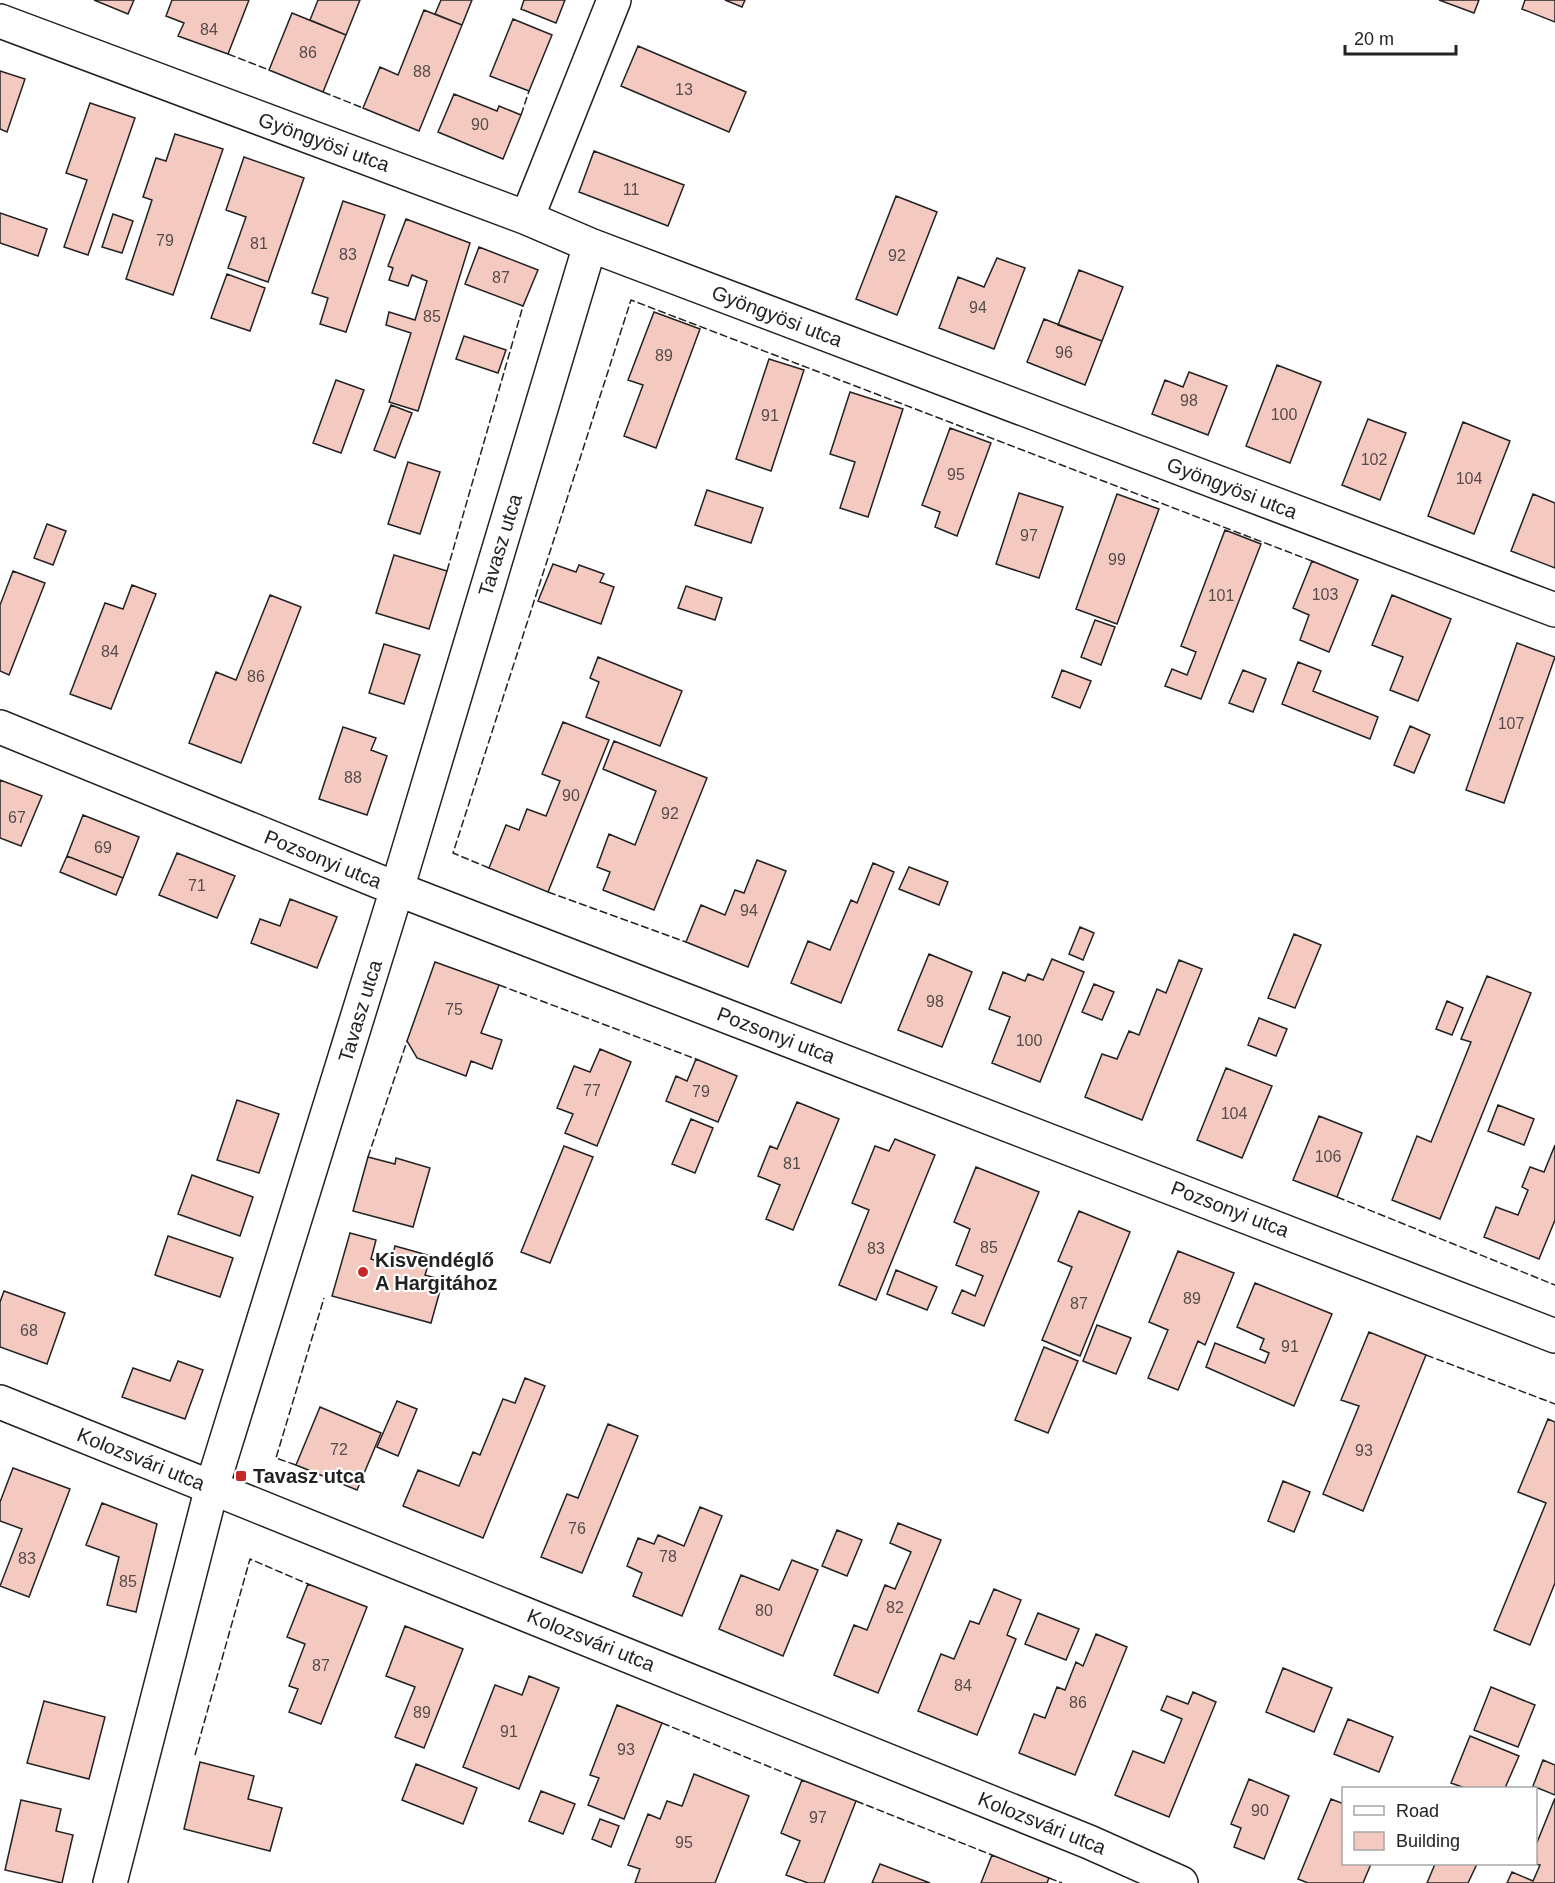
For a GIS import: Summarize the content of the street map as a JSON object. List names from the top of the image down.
{
  "streets": {
    "street": [
      "Gyöngyösi utca",
      "Tavasz utca",
      "Pozsonyi utca",
      "Kolozsvári utca"
    ]
  },
  "crossings": [
    ["Gyöngyösi utca", "Tavasz utca"],
    ["Tavasz utca", "Pozsonyi utca"],
    ["Tavasz utca", "Kolozsvári utca"]
  ],
  "places": {
    "other": ["Kisvendéglő A Hargitához"],
    "transit": ["Tavasz utca"]
  },
  "house_numbers": [
    "84",
    "86",
    "88",
    "13",
    "90",
    "11",
    "79",
    "81",
    "83",
    "92",
    "87",
    "94",
    "85",
    "96",
    "89",
    "98",
    "100",
    "91",
    "102",
    "95",
    "104",
    "97",
    "99",
    "103",
    "101",
    "84",
    "86",
    "107",
    "88",
    "90",
    "92",
    "67",
    "69",
    "71",
    "94",
    "98",
    "75",
    "100",
    "77",
    "79",
    "104",
    "106",
    "81",
    "85",
    "83",
    "89",
    "87",
    "68",
    "91",
    "72",
    "93",
    "76",
    "78",
    "83",
    "85",
    "82",
    "80",
    "87",
    "84",
    "86",
    "89",
    "91",
    "93",
    "90",
    "97",
    "95"
  ],
  "legend": ["Road", "Building"],
  "scale_bar": "20 m"
}
